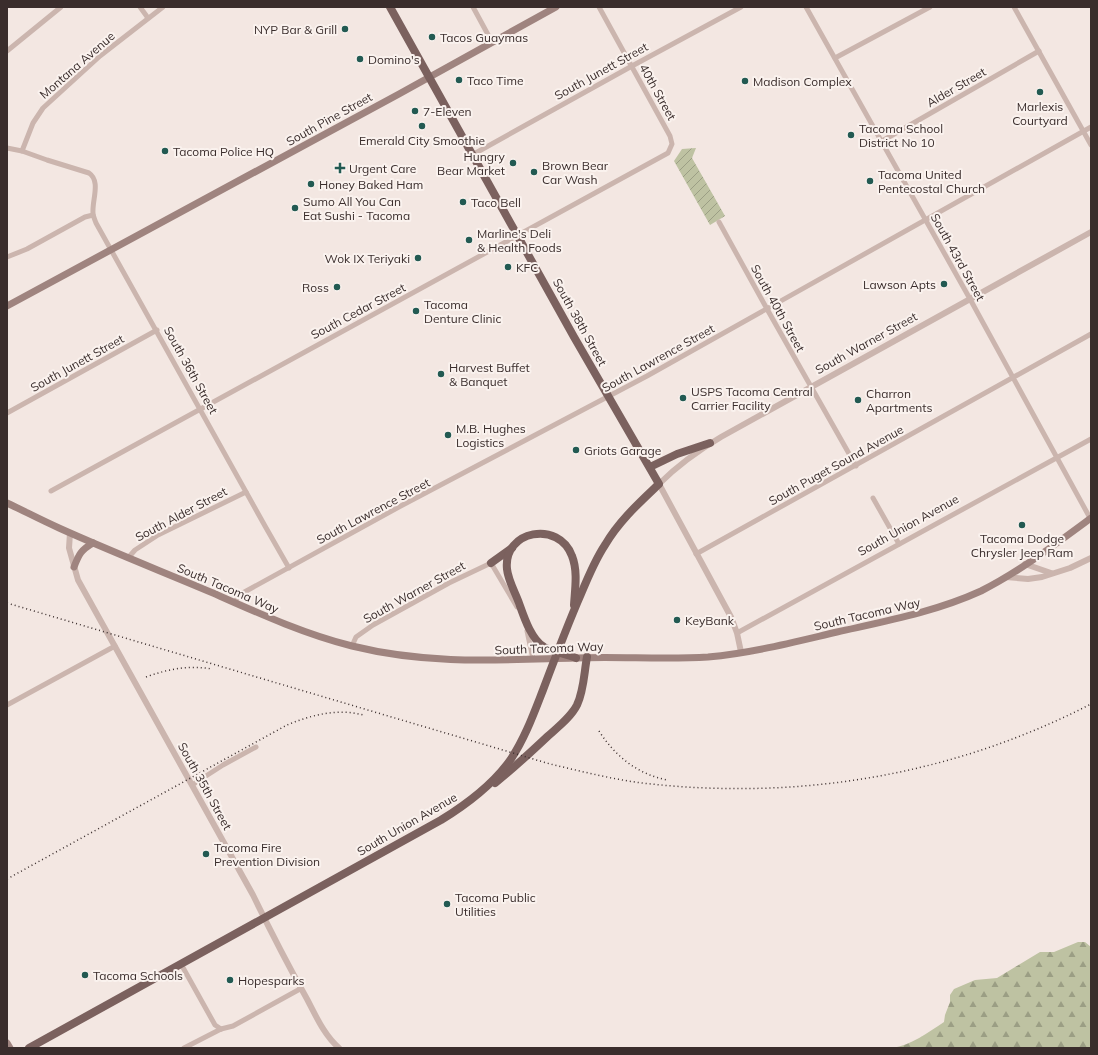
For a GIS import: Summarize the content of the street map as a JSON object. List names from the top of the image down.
{
  "streets": {
    "main road": [
      "South Pine Street",
      "South 38th Street",
      "South Union Avenue",
      "South Tacoma Way"
    ],
    "street": [
      "Montana Avenue",
      "South Junett Street",
      "Alder Street",
      "40th Street",
      "South 43rd Street",
      "South 40th Street",
      "South Cedar Street",
      "South Warner Street",
      "South Lawrence Street",
      "South 36th Street",
      "South Puget Sound Avenue",
      "South Alder Street",
      "South 35th Street"
    ]
  },
  "crossings": [
    ["South Junett Street", "40th Street"],
    ["South Junett Street", "South 38th Street"],
    ["South Junett Street", "South 36th Street"],
    ["Alder Street", "South 43rd Street"],
    ["40th Street", "South Cedar Street"],
    ["South Pine Street", "South 38th Street"],
    ["South Pine Street", "South 36th Street"],
    ["South 43rd Street", "South Warner Street"],
    ["South 43rd Street", "South Lawrence Street"],
    ["South 43rd Street", "South Puget Sound Avenue"],
    ["South 43rd Street", "South Union Avenue"],
    ["South 43rd Street", "South Tacoma Way"],
    ["South 40th Street", "South Warner Street"],
    ["South 40th Street", "South Lawrence Street"],
    ["South 40th Street", "South Puget Sound Avenue"],
    ["South Cedar Street", "South 38th Street"],
    ["South Cedar Street", "South 36th Street"],
    ["South 38th Street", "South Warner Street"],
    ["South 38th Street", "South Lawrence Street"],
    ["South 38th Street", "South Puget Sound Avenue"],
    ["South 38th Street", "South Union Avenue"],
    ["South 38th Street", "South Tacoma Way"],
    ["South Warner Street", "South Union Avenue"],
    ["South Warner Street", "South Tacoma Way"],
    ["South Lawrence Street", "South 36th Street"],
    ["South Lawrence Street", "South Tacoma Way"],
    ["South 36th Street", "South Alder Street"],
    ["South Alder Street", "South Tacoma Way"],
    ["South Union Avenue", "South 35th Street"],
    ["South Tacoma Way", "South 35th Street"]
  ],
  "places": {
    "other": [
      "NYP Bar & Grill",
      "Tacos Guaymas",
      "Domino's",
      "Taco Time",
      "Madison Complex",
      "Marlexis Courtyard",
      "7-Eleven",
      "Emerald City Smoothie",
      "Tacoma School District No 10",
      "Tacoma Police HQ",
      "Hungry Bear Market",
      "Brown Bear Car Wash",
      "Tacoma United Pentecostal Church",
      "Honey Baked Ham",
      "Taco Bell",
      "Sumo All You Can Eat Sushi - Tacoma",
      "Marline's Deli & Health Foods",
      "Wok IX Teriyaki",
      "KFC",
      "Lawson Apts",
      "Ross",
      "Tacoma Denture Clinic",
      "Harvest Buffet & Banquet",
      "USPS Tacoma Central Carrier Facility",
      "Charron Apartments",
      "M.B. Hughes Logistics",
      "Griots Garage",
      "Tacoma Dodge Chrysler Jeep Ram",
      "KeyBank",
      "Tacoma Fire Prevention Division",
      "Tacoma Public Utilities",
      "Tacoma Schools",
      "Hopesparks"
    ],
    "health": ["Urgent Care"]
  }
}
